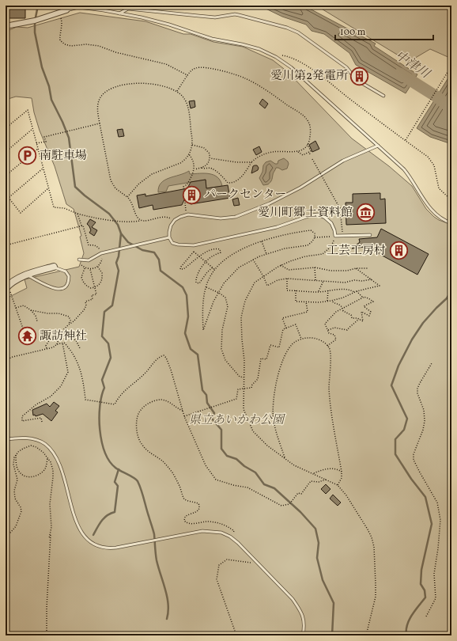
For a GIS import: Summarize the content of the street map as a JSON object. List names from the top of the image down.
{
  "water": ["中津川"],
  "parks": ["県立あいかわ公園"],
  "places": {
    "building": ["愛川第2発電所", "パークセンター", "工芸工房村"],
    "parking": ["南駐車場"],
    "museum": ["愛川町郷土資料館"],
    "temple": ["諏訪神社"]
  },
  "scale_bar": "100 m"
}
